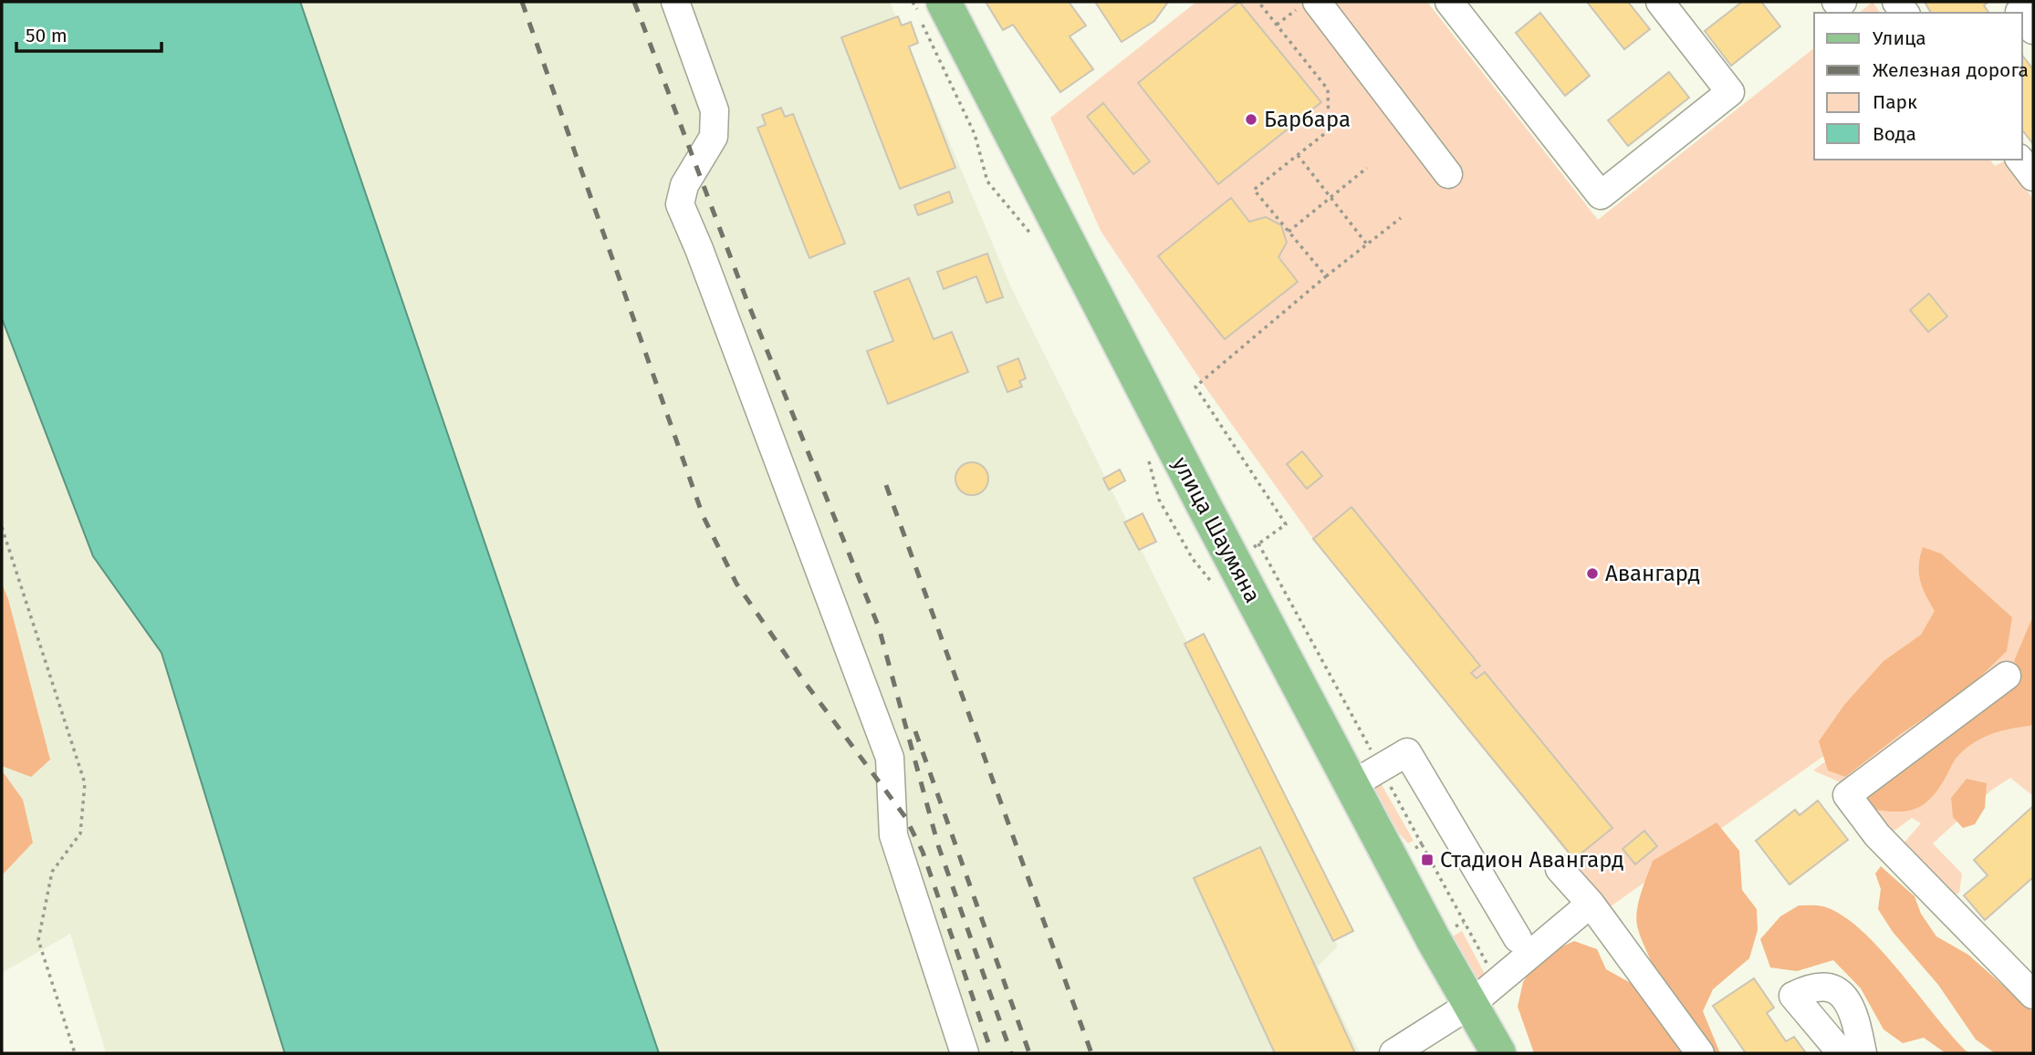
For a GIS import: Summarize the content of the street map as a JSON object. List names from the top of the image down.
{
  "streets": {
    "main road": ["улица Шаумяна"]
  },
  "places": {
    "other": ["Барбара", "Авангард"],
    "transit": ["Стадион Авангард"]
  },
  "legend": [
    "Улица",
    "Железная дорога",
    "Парк",
    "Вода"
  ],
  "scale_bar": "50 m"
}
